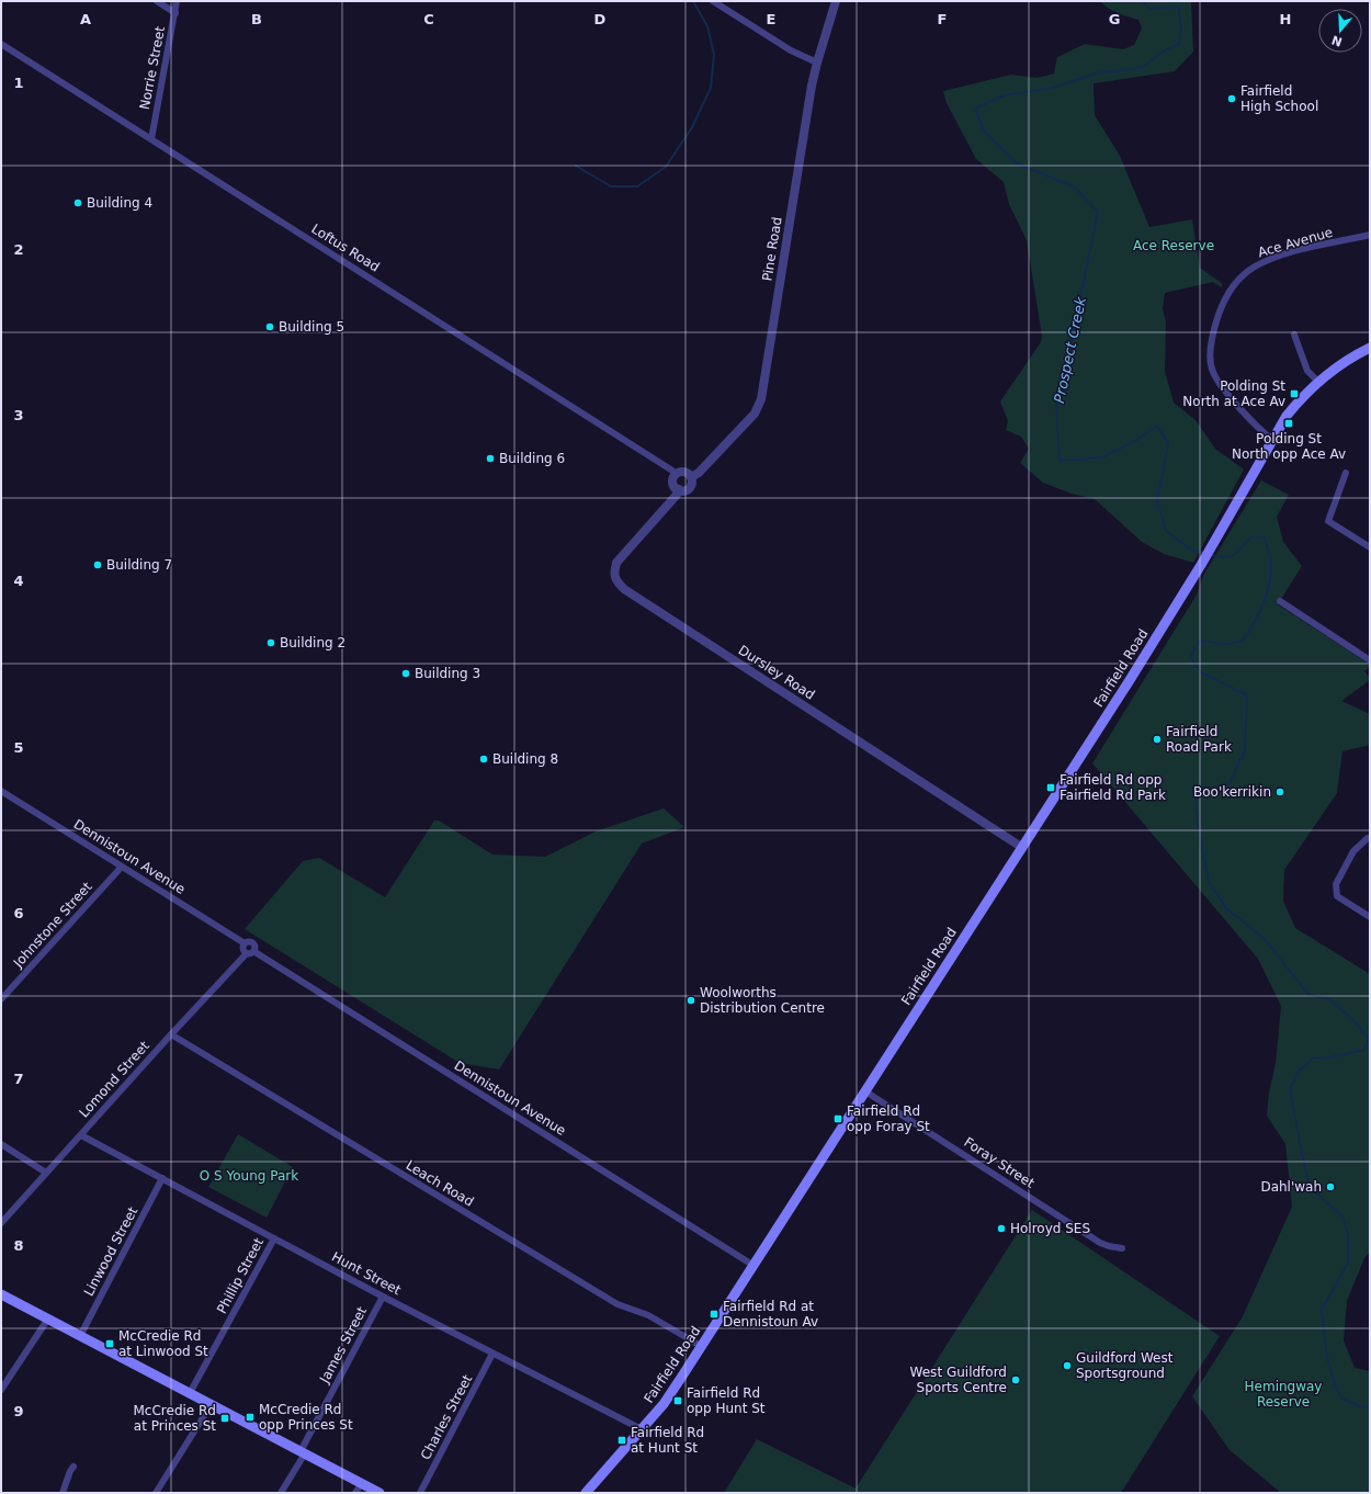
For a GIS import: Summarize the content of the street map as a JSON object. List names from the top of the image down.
{
  "streets": {
    "main road": ["Fairfield Road"],
    "street": [
      "Norrie Street",
      "Ace Avenue",
      "Loftus Road",
      "Pine Road",
      "Dursley Road",
      "Dennistoun Avenue",
      "Johnstone Street",
      "Lomond Street",
      "Foray Street",
      "Leach Road",
      "Linwood Street",
      "Hunt Street",
      "Phillip Street",
      "James Street",
      "Charles Street"
    ]
  },
  "crossings": [
    ["Norrie Street", "Loftus Road"],
    ["Ace Avenue", "Fairfield Road"],
    ["Loftus Road", "Pine Road"],
    ["Loftus Road", "Dursley Road"],
    ["Pine Road", "Dursley Road"],
    ["Fairfield Road", "Dursley Road"],
    ["Fairfield Road", "Dennistoun Avenue"],
    ["Fairfield Road", "Foray Street"],
    ["Fairfield Road", "Leach Road"],
    ["Fairfield Road", "Hunt Street"],
    ["Dennistoun Avenue", "Johnstone Street"],
    ["Dennistoun Avenue", "Lomond Street"],
    ["Lomond Street", "Leach Road"],
    ["Lomond Street", "Hunt Street"],
    ["Linwood Street", "Hunt Street"],
    ["Hunt Street", "Phillip Street"],
    ["Hunt Street", "James Street"],
    ["Hunt Street", "Charles Street"]
  ],
  "water": ["Prospect Creek"],
  "parks": ["Ace Reserve", "O S Young Park", "Hemingway Reserve"],
  "places": {
    "other": [
      "Fairfield High School",
      "Building 4",
      "Building 5",
      "Building 6",
      "Building 7",
      "Building 2",
      "Building 3",
      "Fairfield Road Park",
      "Building 8",
      "Boo'kerrikin",
      "Woolworths Distribution Centre",
      "Dahl'wah",
      "Holroyd SES",
      "Guildford West Sportsground",
      "West Guildford Sports Centre"
    ],
    "transit": [
      "Polding St North at Ace Av",
      "Polding St North opp Ace Av",
      "Fairfield Rd opp Fairfield Rd Park",
      "Fairfield Rd opp Foray St",
      "Fairfield Rd at Dennistoun Av",
      "McCredie Rd at Linwood St",
      "Fairfield Rd opp Hunt St",
      "McCredie Rd opp Princes St",
      "McCredie Rd at Princes St",
      "Fairfield Rd at Hunt St"
    ]
  },
  "north": "bottom",
  "grid": {
    "columns": [
      "A",
      "B",
      "C",
      "D",
      "E",
      "F",
      "G",
      "H"
    ],
    "rows": [
      "1",
      "2",
      "3",
      "4",
      "5",
      "6",
      "7",
      "8",
      "9"
    ]
  }
}
